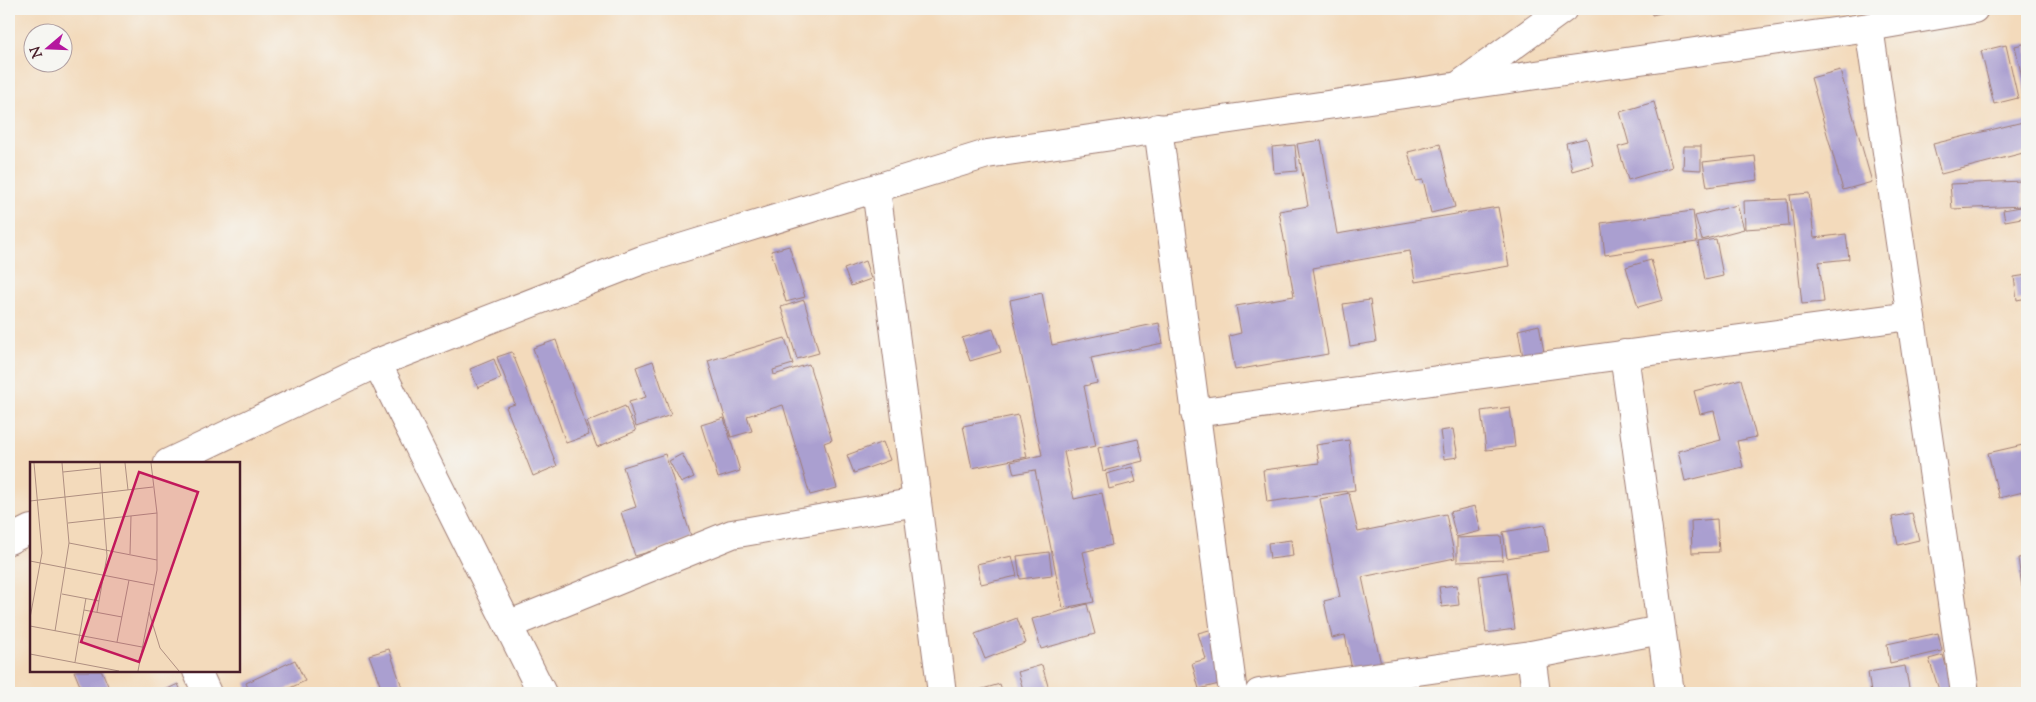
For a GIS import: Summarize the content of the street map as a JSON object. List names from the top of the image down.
{
  "north": "left"
}
